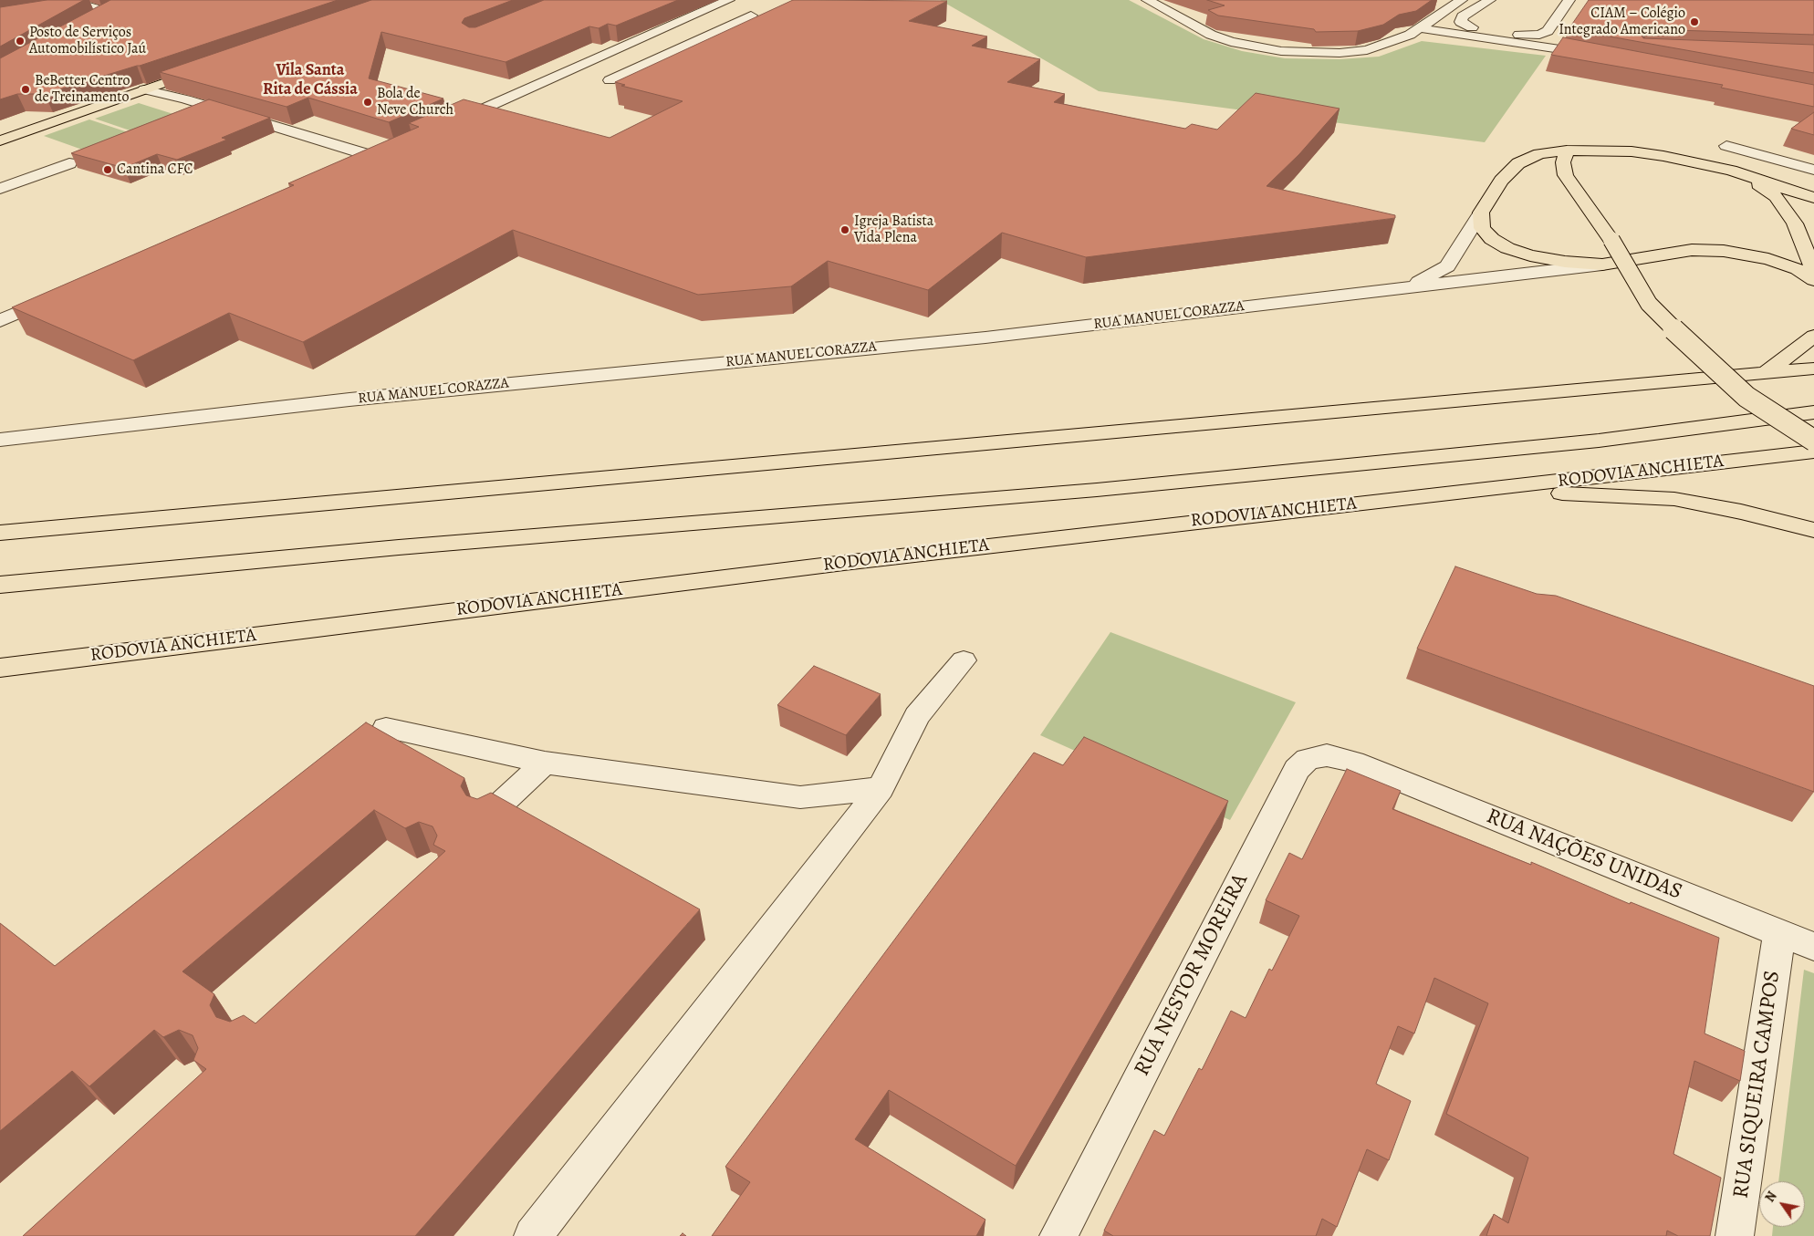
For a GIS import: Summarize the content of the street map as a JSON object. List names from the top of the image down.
{
  "streets": {
    "main road": ["RODOVIA ANCHIETA"],
    "street": [
      "RUA MANUEL CORAZZA",
      "RUA NAÇÕES UNIDAS",
      "RUA NESTOR MOREIRA",
      "RUA SIQUEIRA CAMPOS"
    ]
  },
  "crossings": [
    ["RUA NAÇÕES UNIDAS", "RUA NESTOR MOREIRA"],
    ["RUA NAÇÕES UNIDAS", "RUA SIQUEIRA CAMPOS"]
  ],
  "districts": ["Vila Santa Rita de Cássia"],
  "places": [
    "CIAM – Colégio Integrado Americano",
    "Posto de Serviços Automobilístico Jaú",
    "BeBetter Centro de Treinamento",
    "Bola de Neve Church",
    "Cantina CFC",
    "Igreja Batista Vida Plena"
  ],
  "north": "top left"
}
